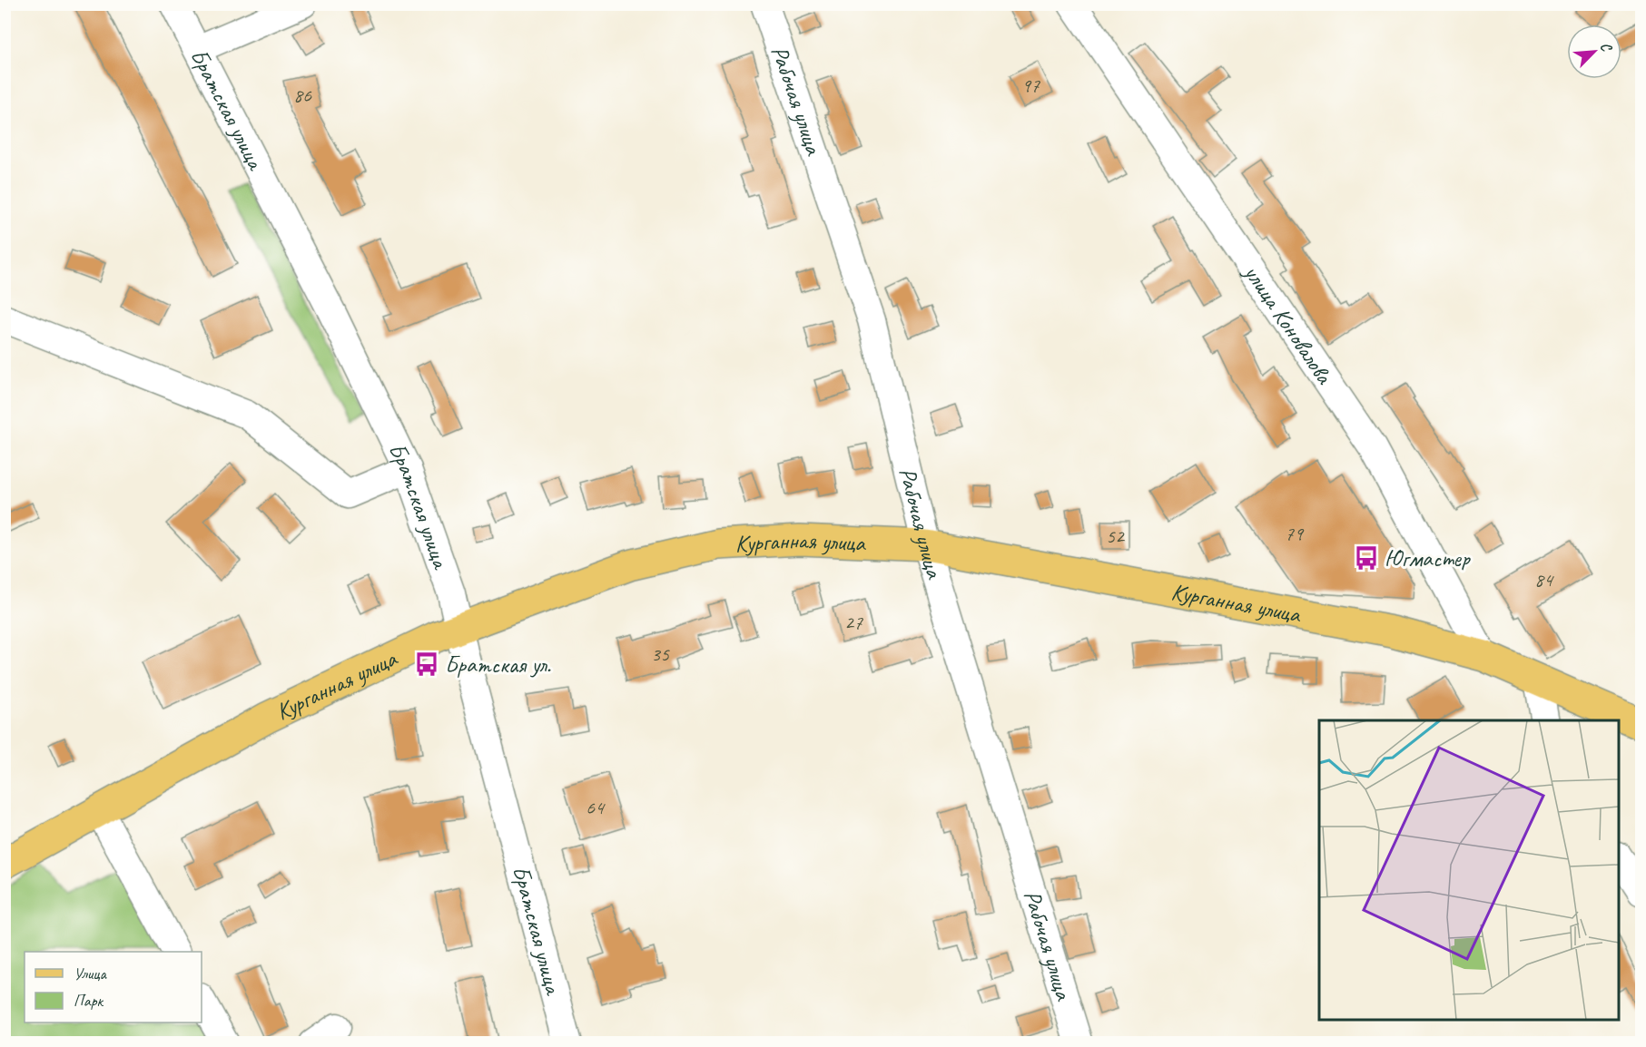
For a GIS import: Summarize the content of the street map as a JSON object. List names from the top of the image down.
{
  "streets": {
    "main road": ["Курганная улица"],
    "street": ["Рабочая улица", "Братская улица", "улица Коновалова"]
  },
  "crossings": [
    ["Рабочая улица", "Курганная улица"],
    ["Братская улица", "Курганная улица"],
    ["улица Коновалова", "Курганная улица"]
  ],
  "places": {
    "bus stop": ["Югмастер", "Братская ул."]
  },
  "house_numbers": [
    "97",
    "86",
    "79",
    "52",
    "84",
    "27",
    "35",
    "64"
  ],
  "legend": ["Улица", "Парк"],
  "north": "top right"
}
